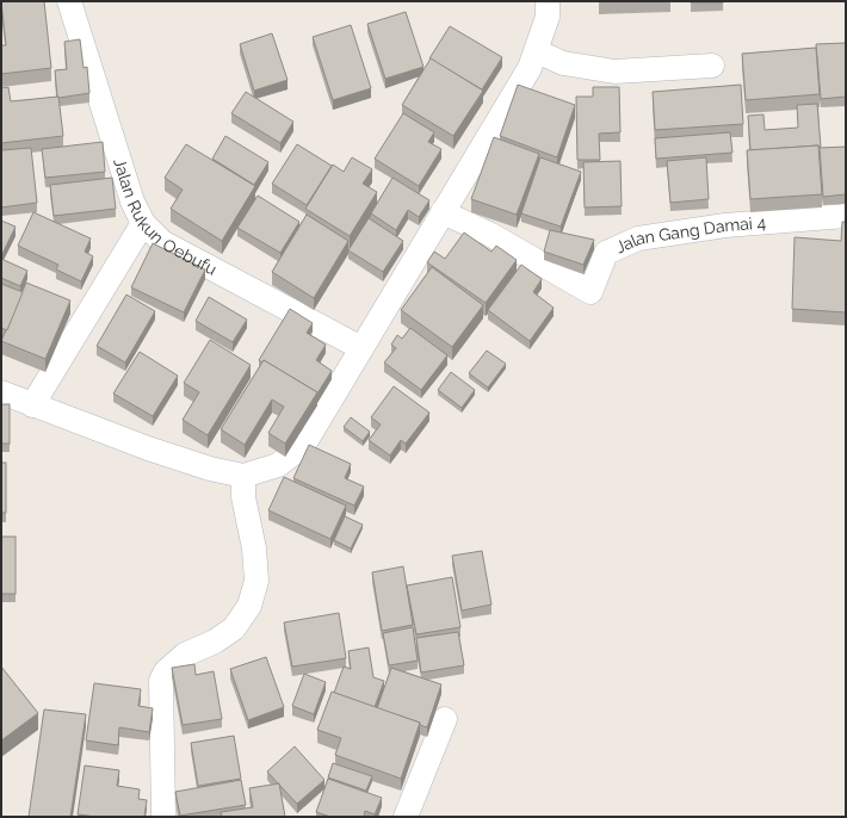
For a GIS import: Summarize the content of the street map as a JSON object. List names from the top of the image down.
{
  "streets": {
    "street": ["Jalan Rukun Oebufu", "Jalan Gang Damai 4"]
  }
}
